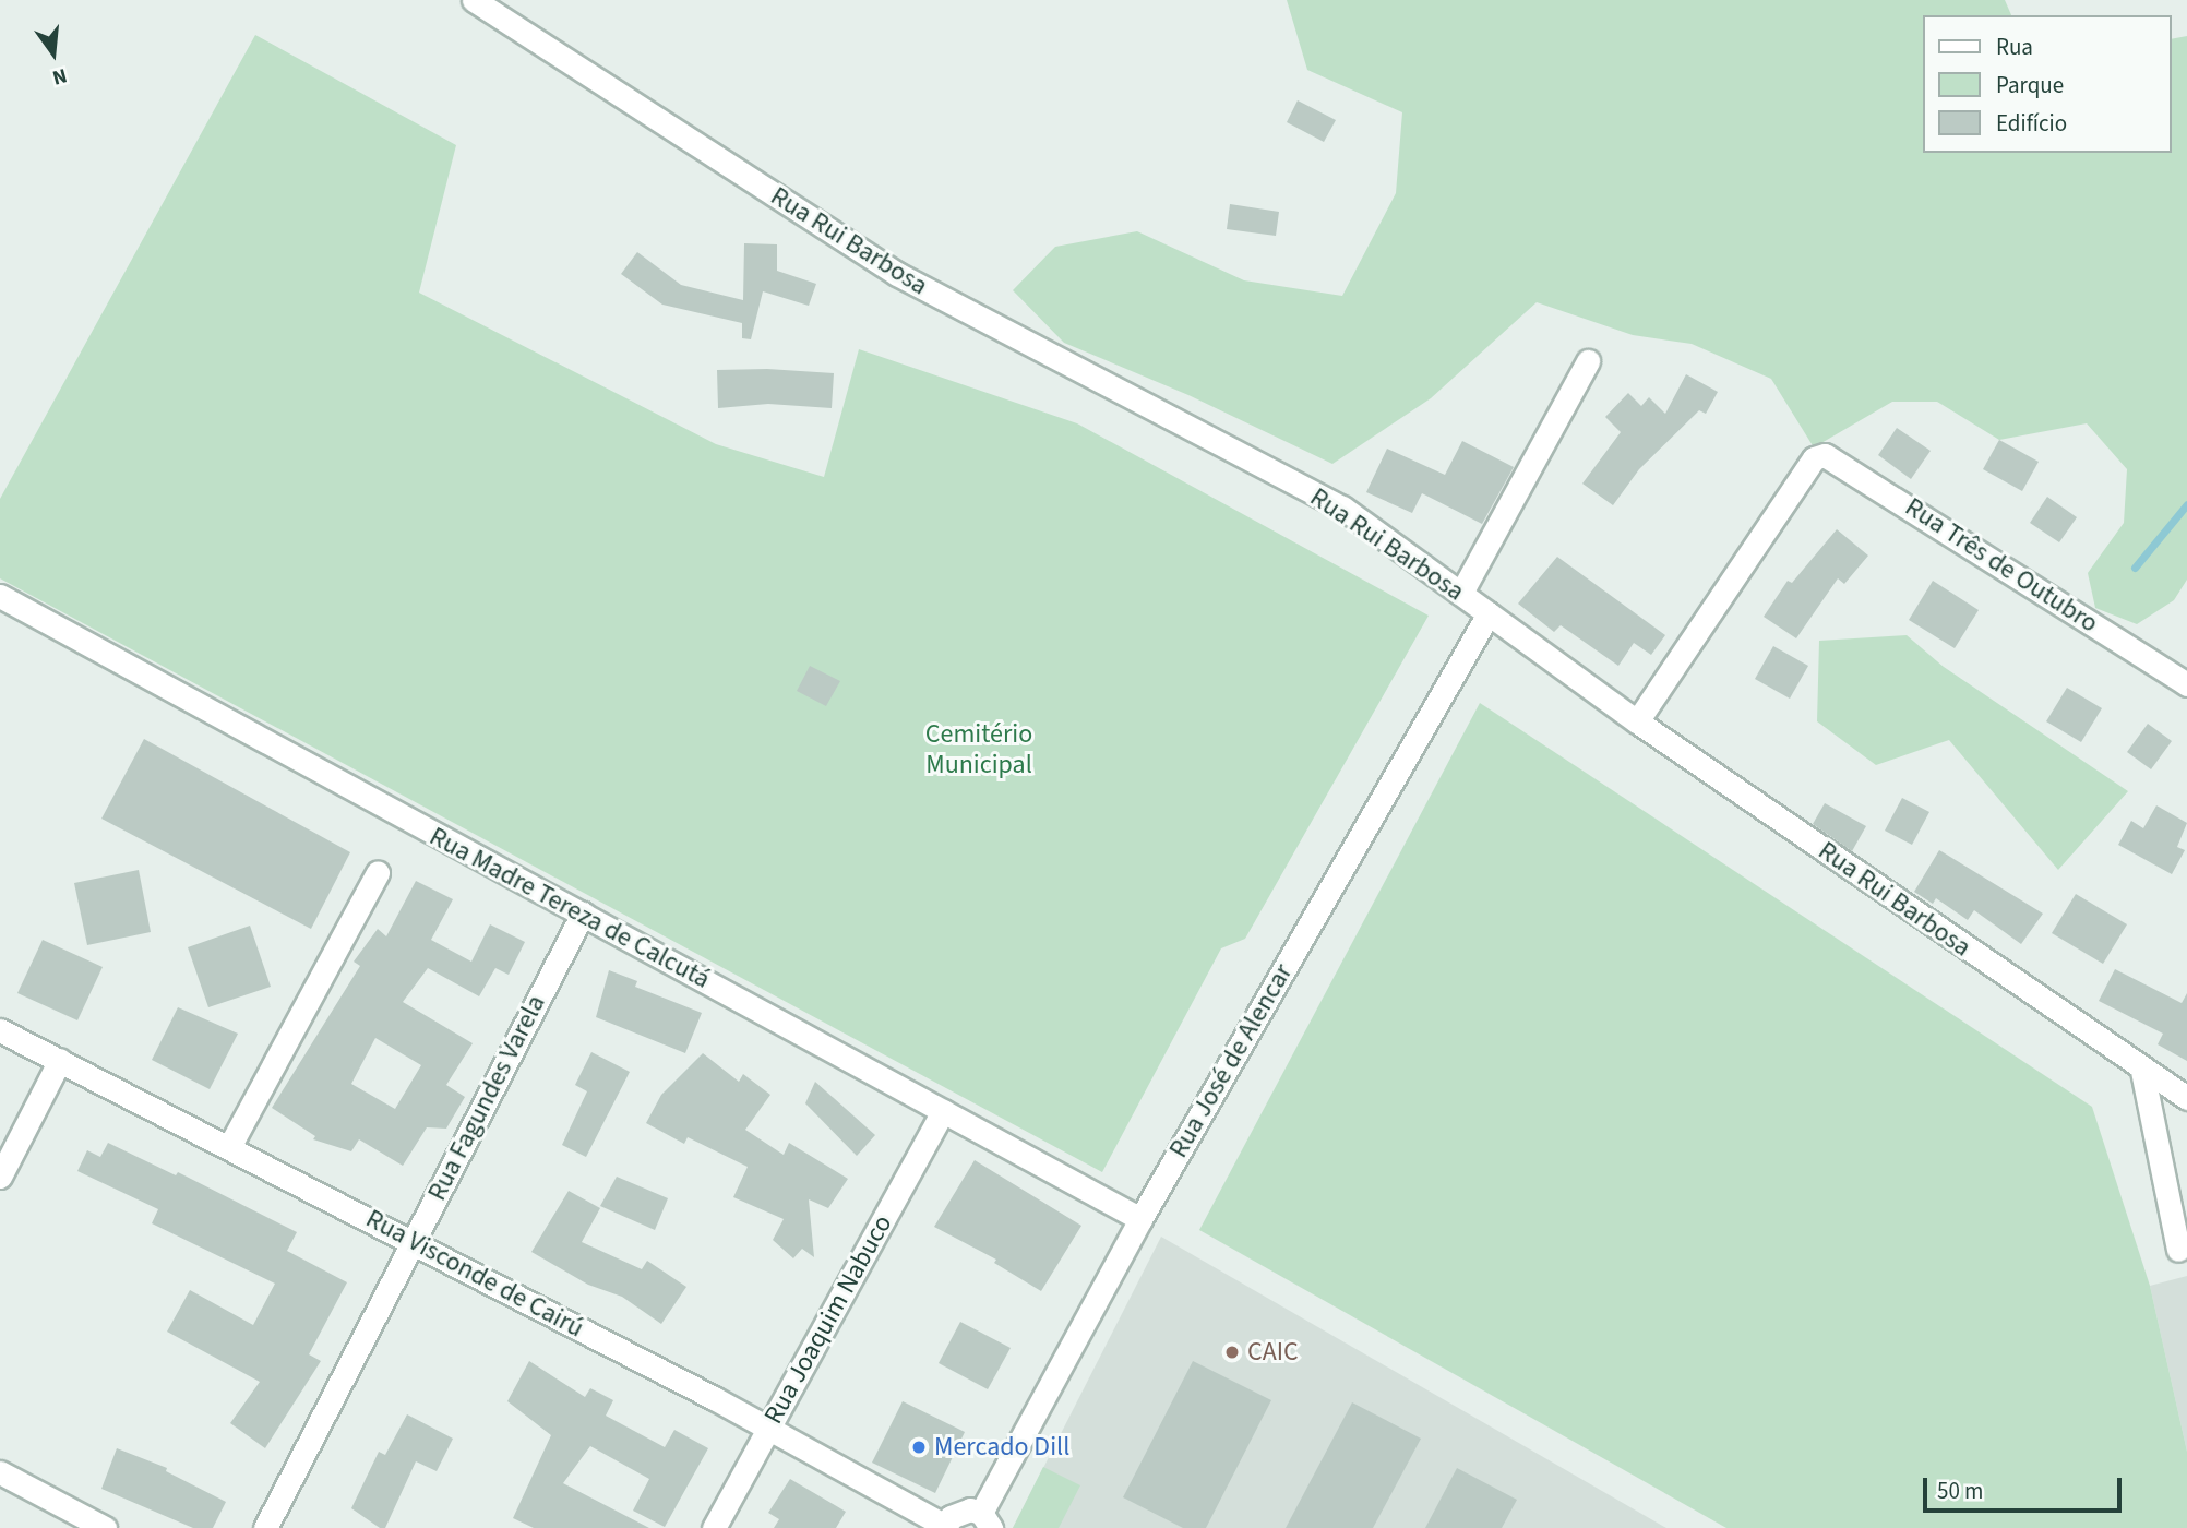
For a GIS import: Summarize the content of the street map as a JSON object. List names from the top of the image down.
{
  "streets": {
    "street": [
      "Rua Rui Barbosa",
      "Rua Três de Outubro",
      "Rua Madre Tereza de Calcutá",
      "Rua José de Alencar",
      "Rua Fagundes Varela",
      "Rua Visconde de Cairú",
      "Rua Joaquim Nabuco"
    ]
  },
  "crossings": [
    ["Rua Rui Barbosa", "Rua Três de Outubro"],
    ["Rua Rui Barbosa", "Rua José de Alencar"],
    ["Rua Madre Tereza de Calcutá", "Rua José de Alencar"],
    ["Rua Madre Tereza de Calcutá", "Rua Fagundes Varela"],
    ["Rua Madre Tereza de Calcutá", "Rua Joaquim Nabuco"],
    ["Rua Fagundes Varela", "Rua Visconde de Cairú"],
    ["Rua Visconde de Cairú", "Rua Joaquim Nabuco"]
  ],
  "parks": ["Cemitério Municipal"],
  "places": ["CAIC", "Mercado Dill"],
  "legend": ["Rua", "Parque", "Edifício"],
  "scale_bar": "50 m",
  "north": "bottom"
}
